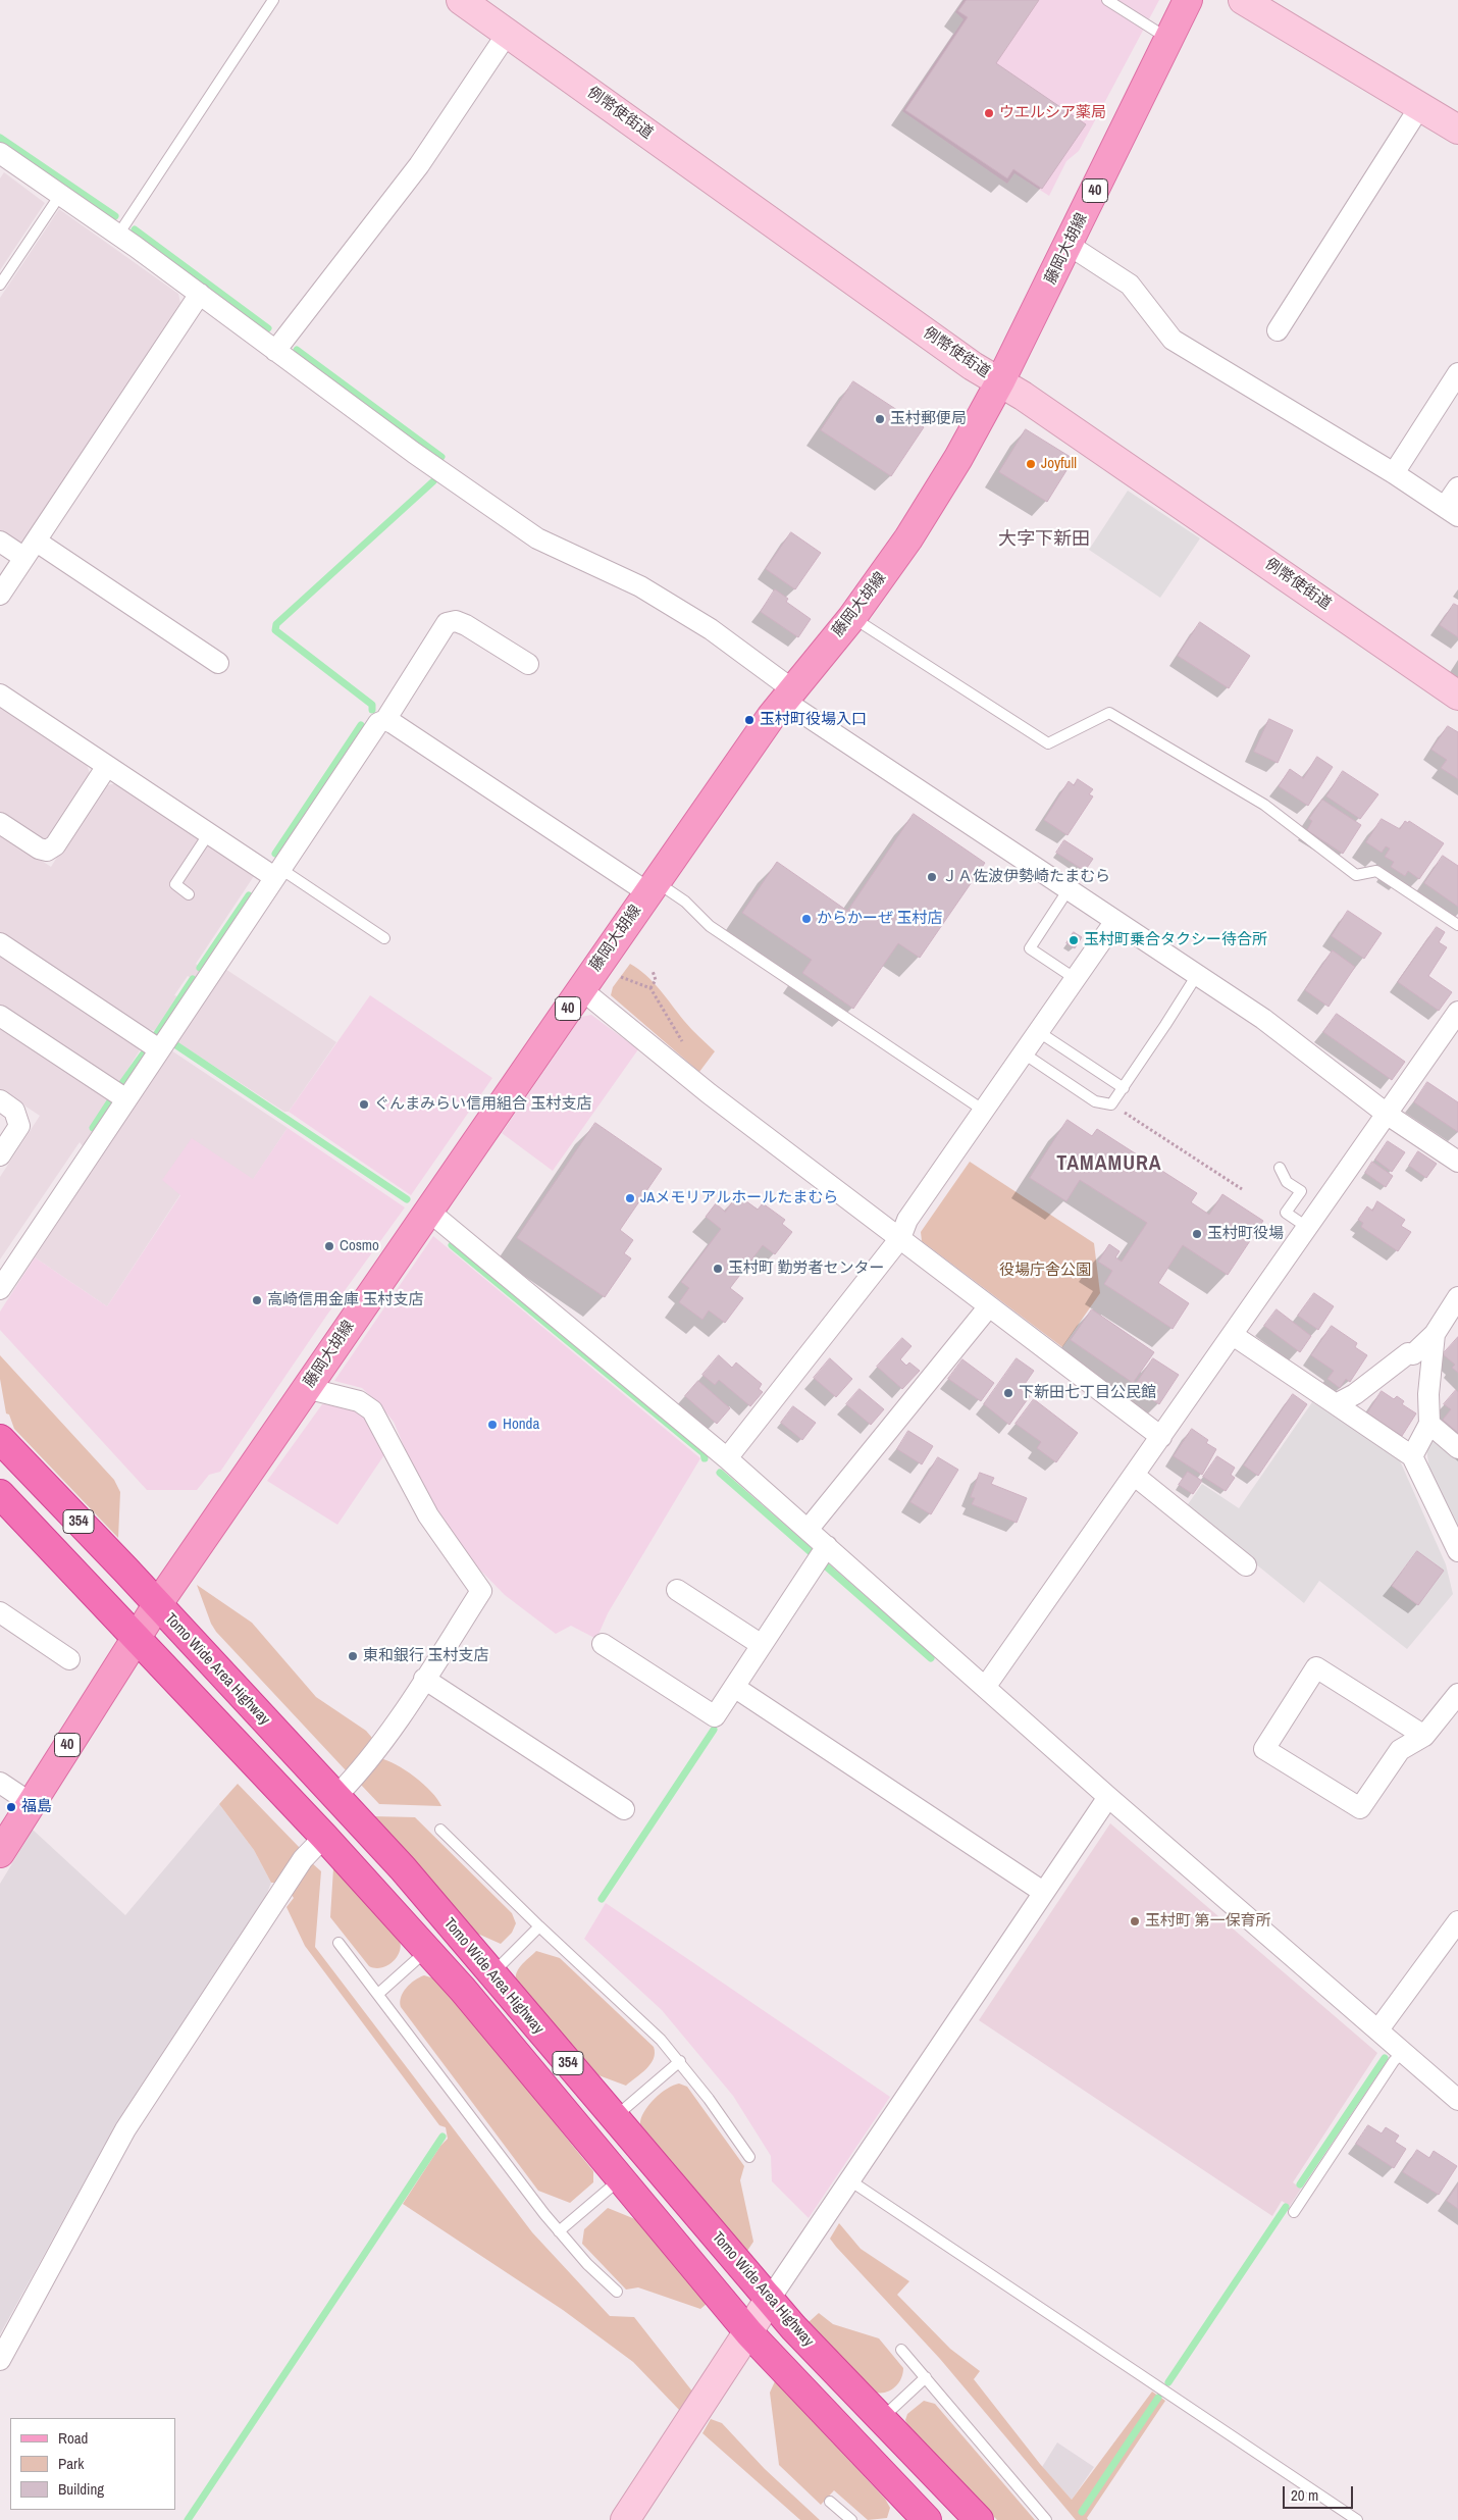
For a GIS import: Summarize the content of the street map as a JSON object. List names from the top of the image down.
{
  "streets": {
    "highway": ["354", "Tomo Wide Area Highway"],
    "main road": ["例幣使街道", "40", "藤岡大胡線"]
  },
  "crossings": [
    ["例幣使街道", "藤岡大胡線"],
    ["藤岡大胡線", "354"],
    ["藤岡大胡線", "Tomo Wide Area Highway"]
  ],
  "districts": ["大字下新田", "TAMAMURA"],
  "parks": ["役場庁舎公園"],
  "places": [
    "ウエルシア薬局",
    "玉村郵便局",
    "Joyfull",
    "玉村町役場入口",
    "ＪＡ佐波伊勢崎たまむら",
    "からかーぜ 玉村店",
    "玉村町乗合タクシー待合所",
    "ぐんまみらい信用組合 玉村支店",
    "JAメモリアルホールたまむら",
    "玉村町役場",
    "Cosmo",
    "玉村町 勤労者センター",
    "高崎信用金庫 玉村支店",
    "下新田七丁目公民館",
    "Honda",
    "東和銀行 玉村支店",
    "福島",
    "玉村町 第一保育所"
  ],
  "legend": ["Road", "Park", "Building"],
  "scale_bar": "20 m"
}
